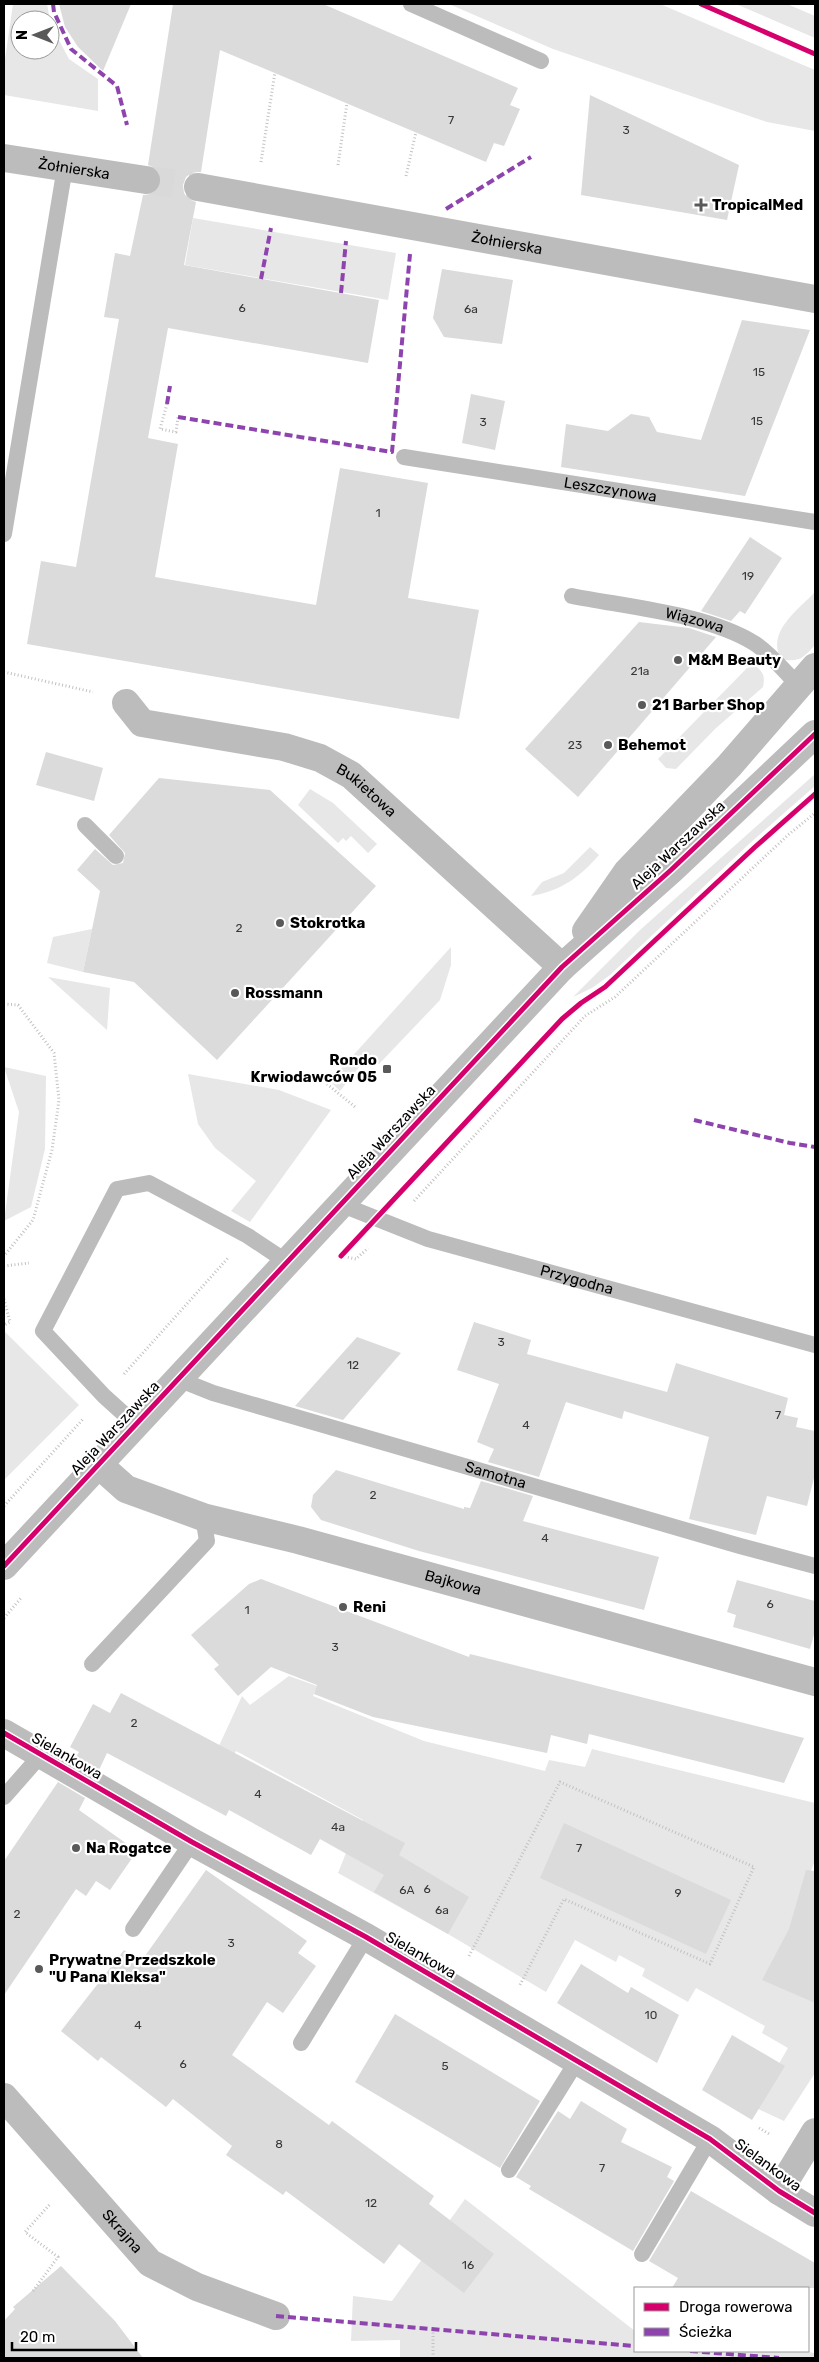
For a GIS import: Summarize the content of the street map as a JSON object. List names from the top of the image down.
{
  "streets": {
    "street": [
      "Żołnierska",
      "Bukietowa",
      "Aleja Warszawska",
      "Bajkowa",
      "Sielankowa",
      "Skrajna"
    ],
    "lane": [
      "Leszczynowa",
      "Wiązowa",
      "Przygodna",
      "Samotna"
    ]
  },
  "crossings": [
    ["Wiązowa", "Aleja Warszawska"],
    ["Bukietowa", "Aleja Warszawska"],
    ["Aleja Warszawska", "Przygodna"],
    ["Aleja Warszawska", "Samotna"],
    ["Aleja Warszawska", "Bajkowa"]
  ],
  "places": {
    "health": ["TropicalMed"],
    "other": [
      "M&M Beauty",
      "21 Barber Shop",
      "Behemot",
      "Stokrotka",
      "Rossmann",
      "Reni",
      "Na Rogatce",
      "Prywatne Przedszkole \"U Pana Kleksa\""
    ],
    "transit": ["Rondo Krwiodawców 05"]
  },
  "house_numbers": [
    "7",
    "3",
    "6",
    "6a",
    "15",
    "15",
    "3",
    "1",
    "19",
    "21a",
    "23",
    "2",
    "3",
    "12",
    "7",
    "4",
    "2",
    "4",
    "6",
    "1",
    "3",
    "2",
    "4",
    "4a",
    "7",
    "6",
    "6A",
    "9",
    "6a",
    "2",
    "3",
    "10",
    "4",
    "6",
    "5",
    "8",
    "7",
    "12",
    "16"
  ],
  "legend": ["Droga rowerowa", "Ścieżka"],
  "scale_bar": "20 m",
  "north": "left"
}
